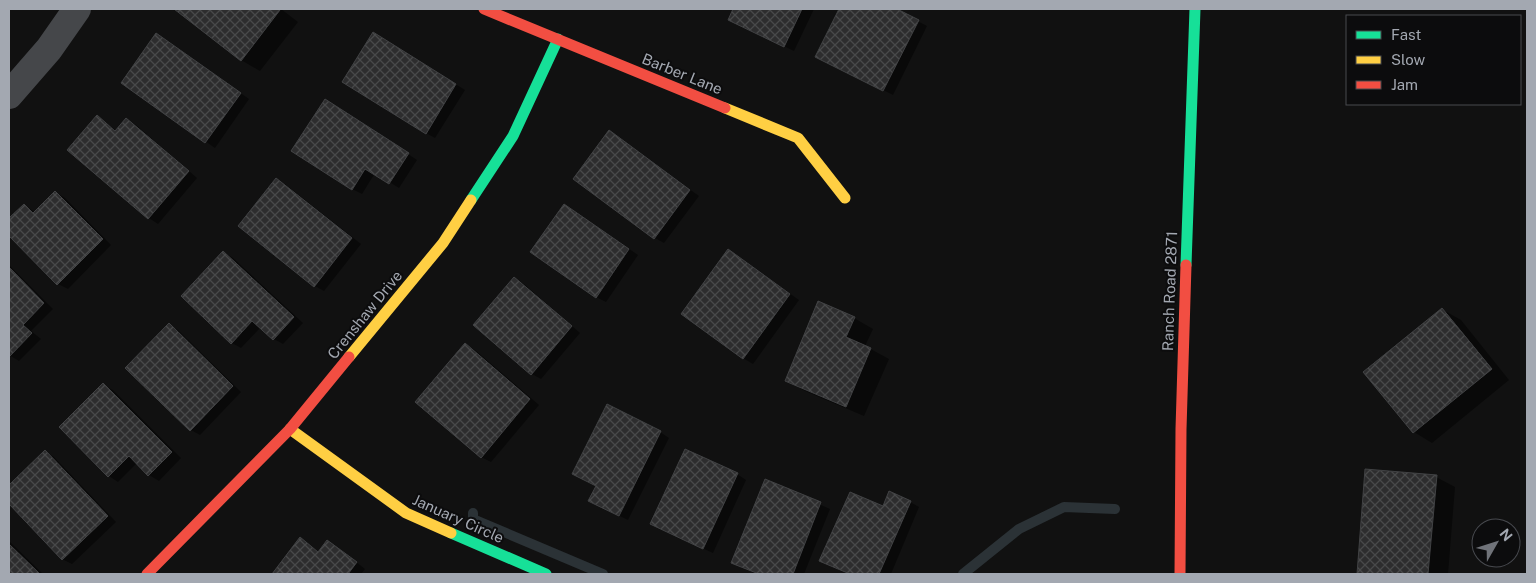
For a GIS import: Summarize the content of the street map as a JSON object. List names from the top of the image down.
{
  "streets": {
    "street": [
      "Barber Lane",
      "Ranch Road 2871",
      "Crenshaw Drive",
      "January Circle"
    ]
  },
  "crossings": [
    ["Barber Lane", "Crenshaw Drive"],
    ["Crenshaw Drive", "January Circle"]
  ],
  "legend": ["Fast", "Slow", "Jam"],
  "north": "top right"
}
